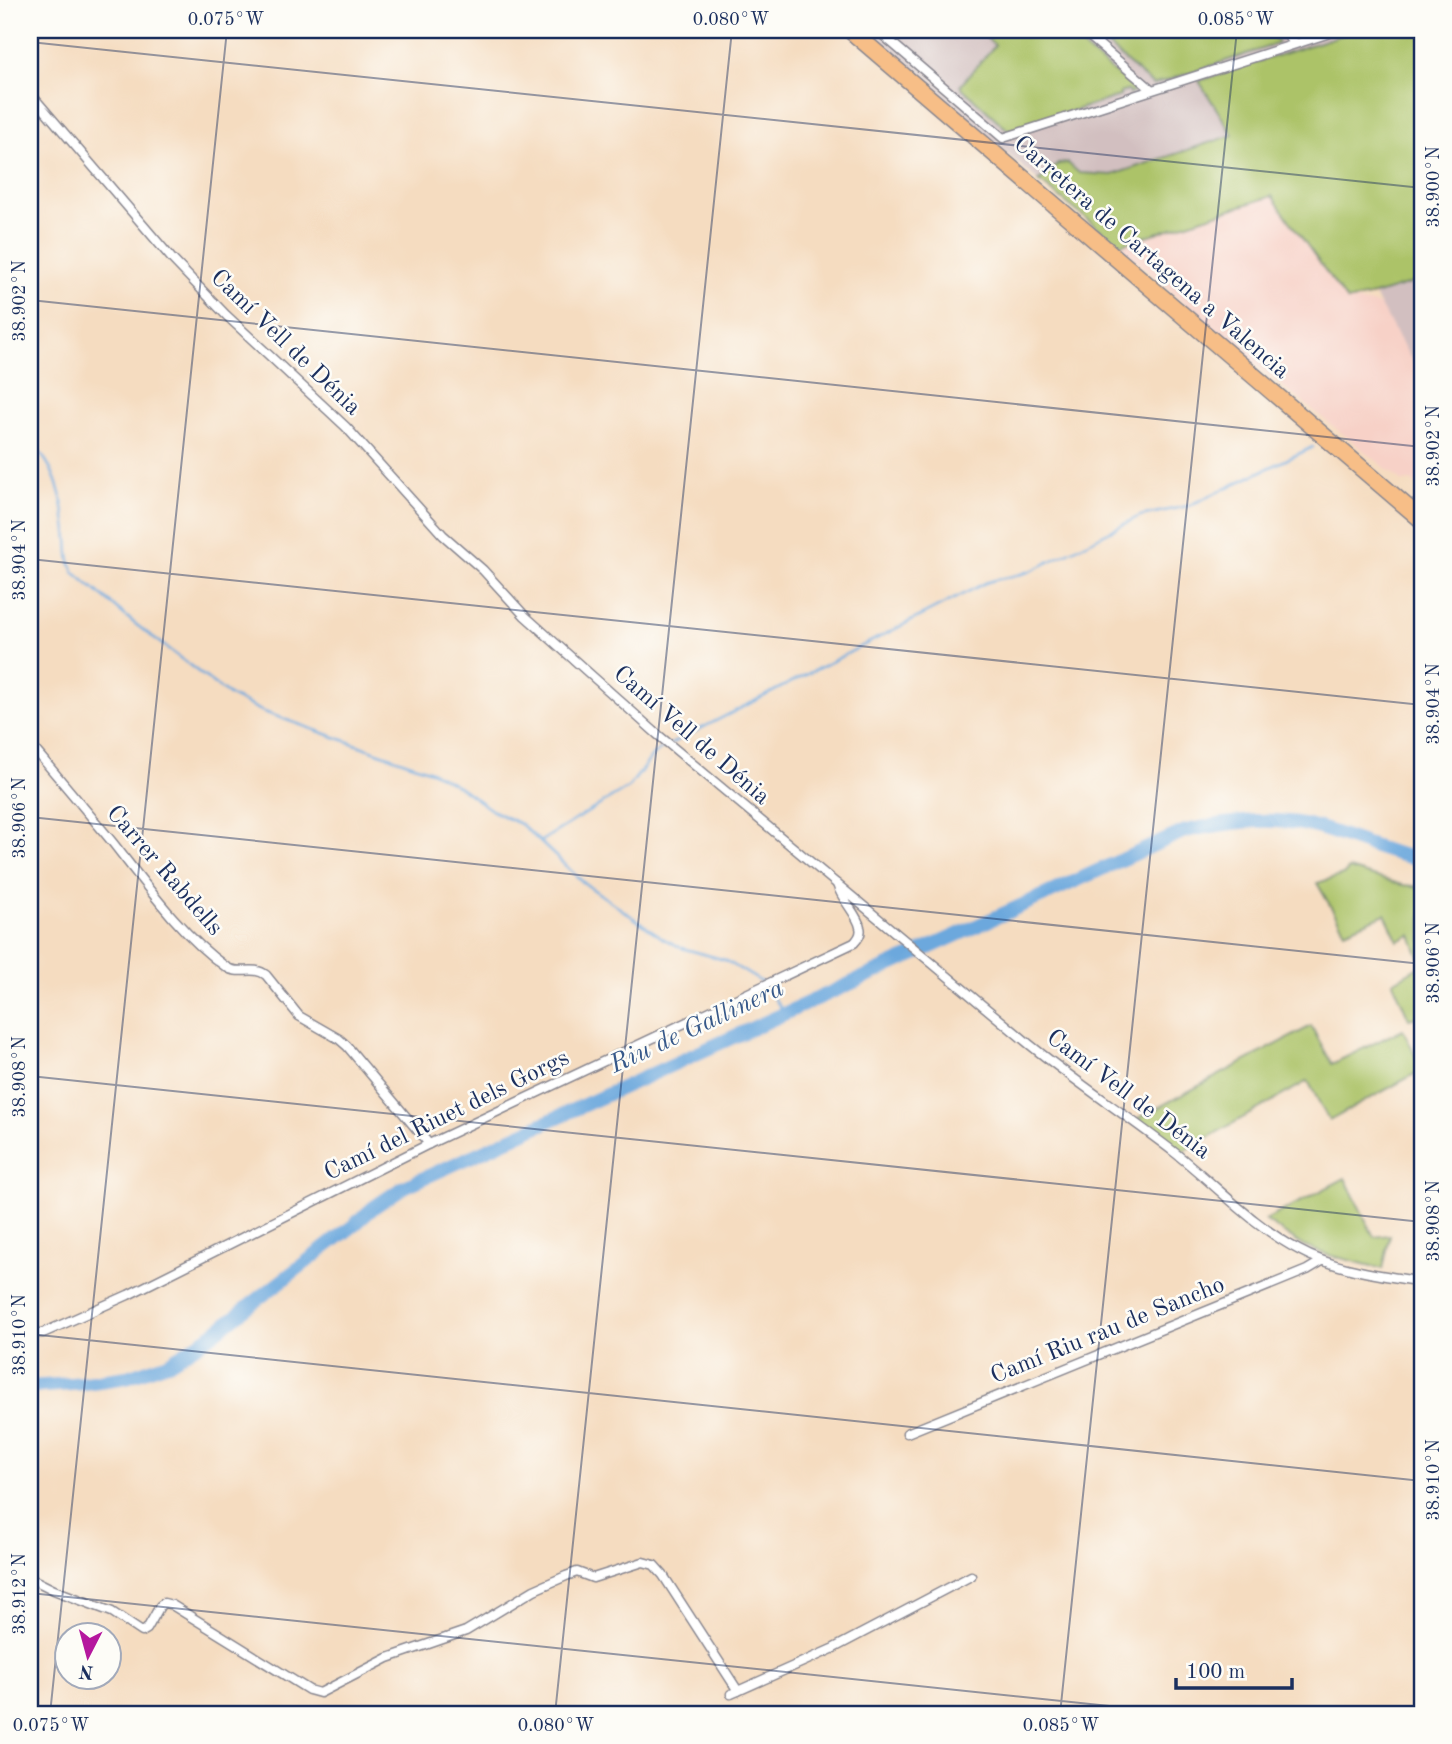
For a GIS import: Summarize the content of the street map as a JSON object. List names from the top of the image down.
{
  "streets": {
    "highway": ["Carretera de Cartagena a Valencia"],
    "street": [
      "Camí Vell de Dénia",
      "Carrer Rabdells",
      "Camí del Riuet dels Gorgs",
      "Camí Riu rau de Sancho"
    ]
  },
  "crossings": [
    ["Camí Vell de Dénia", "Camí del Riuet dels Gorgs"],
    ["Camí Vell de Dénia", "Camí Riu rau de Sancho"],
    ["Carrer Rabdells", "Camí del Riuet dels Gorgs"]
  ],
  "water": ["Riu de Gallinera"],
  "scale_bar": "100 m",
  "north": "bottom",
  "coordinates": [
    "0.075°W",
    "0.080°W",
    "0.085°W",
    "38.900°N",
    "38.902°N",
    "38.904°N",
    "38.906°N",
    "38.908°N",
    "38.910°N",
    "38.912°N"
  ]
}
